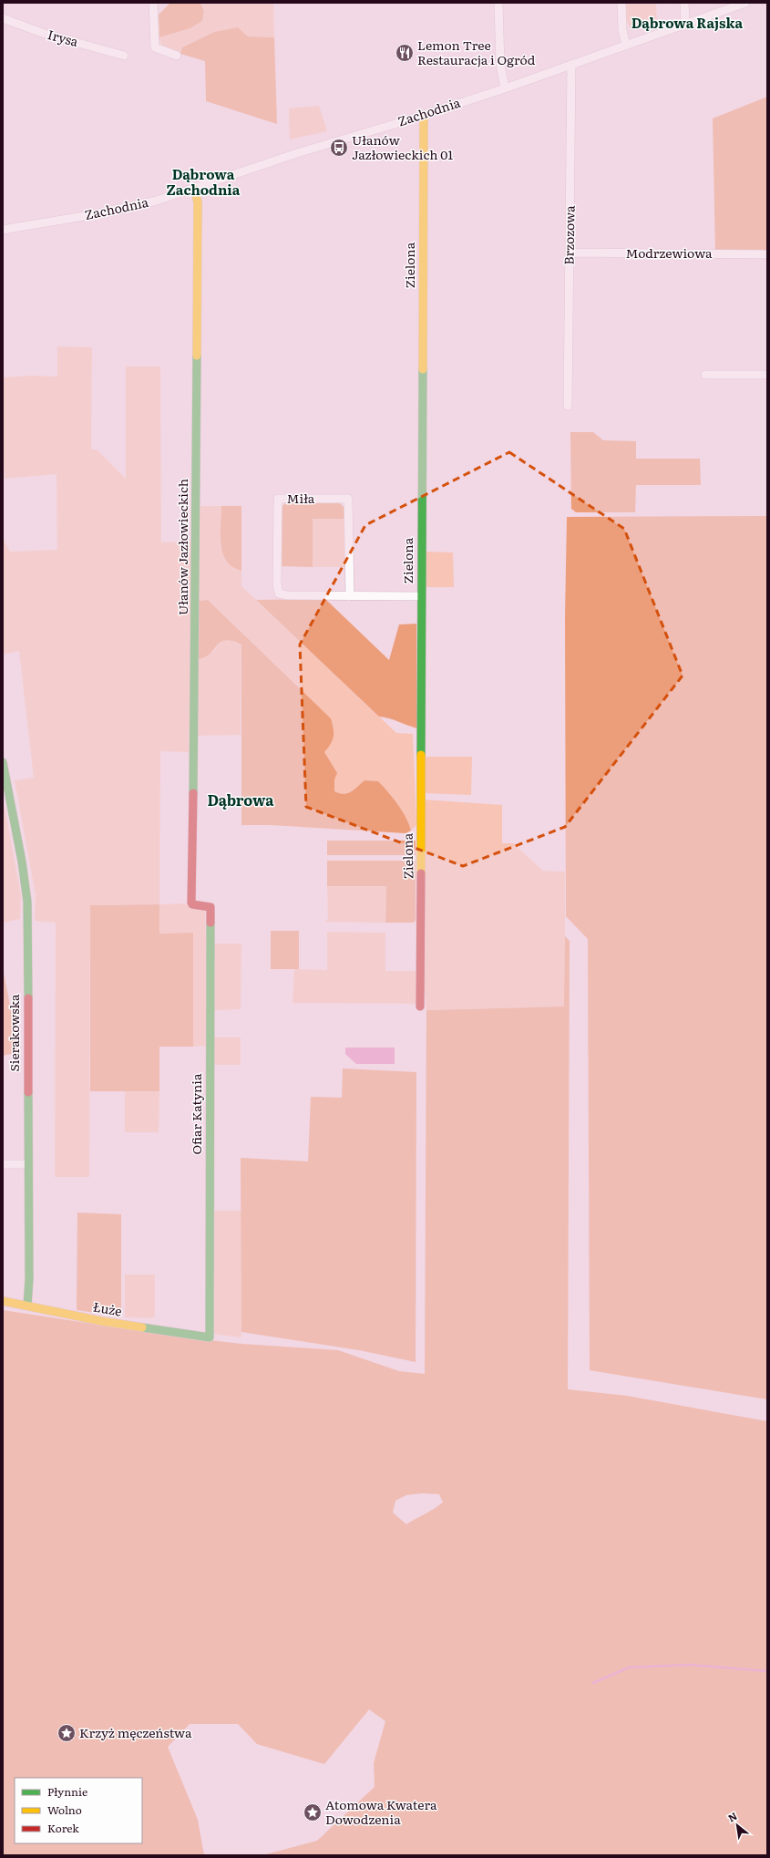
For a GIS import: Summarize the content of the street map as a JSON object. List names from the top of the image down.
{
  "streets": {
    "street": [
      "Irysa",
      "Zachodnia",
      "Brzozowa",
      "Modrzewiowa",
      "Zielona",
      "Miła",
      "Ułanów Jazłowieckich",
      "Sierakowska",
      "Ofiar Katynia",
      "Łuże"
    ]
  },
  "crossings": [
    ["Zachodnia", "Brzozowa"],
    ["Zachodnia", "Zielona"],
    ["Zachodnia", "Ułanów Jazłowieckich"],
    ["Brzozowa", "Modrzewiowa"],
    ["Zielona", "Miła"],
    ["Ułanów Jazłowieckich", "Ofiar Katynia"],
    ["Sierakowska", "Łuże"],
    ["Ofiar Katynia", "Łuże"]
  ],
  "districts": ["Dąbrowa Rajska", "Dąbrowa Zachodnia", "Dąbrowa"],
  "places": {
    "restaurant": ["Lemon Tree Restauracja i Ogród"],
    "bus stop": ["Ułanów Jazłowieckich 01"],
    "place": ["Krzyż męczeństwa", "Atomowa Kwatera Dowodzenia"]
  },
  "legend": ["Płynnie", "Wolno", "Korek"],
  "north": "top left"
}
